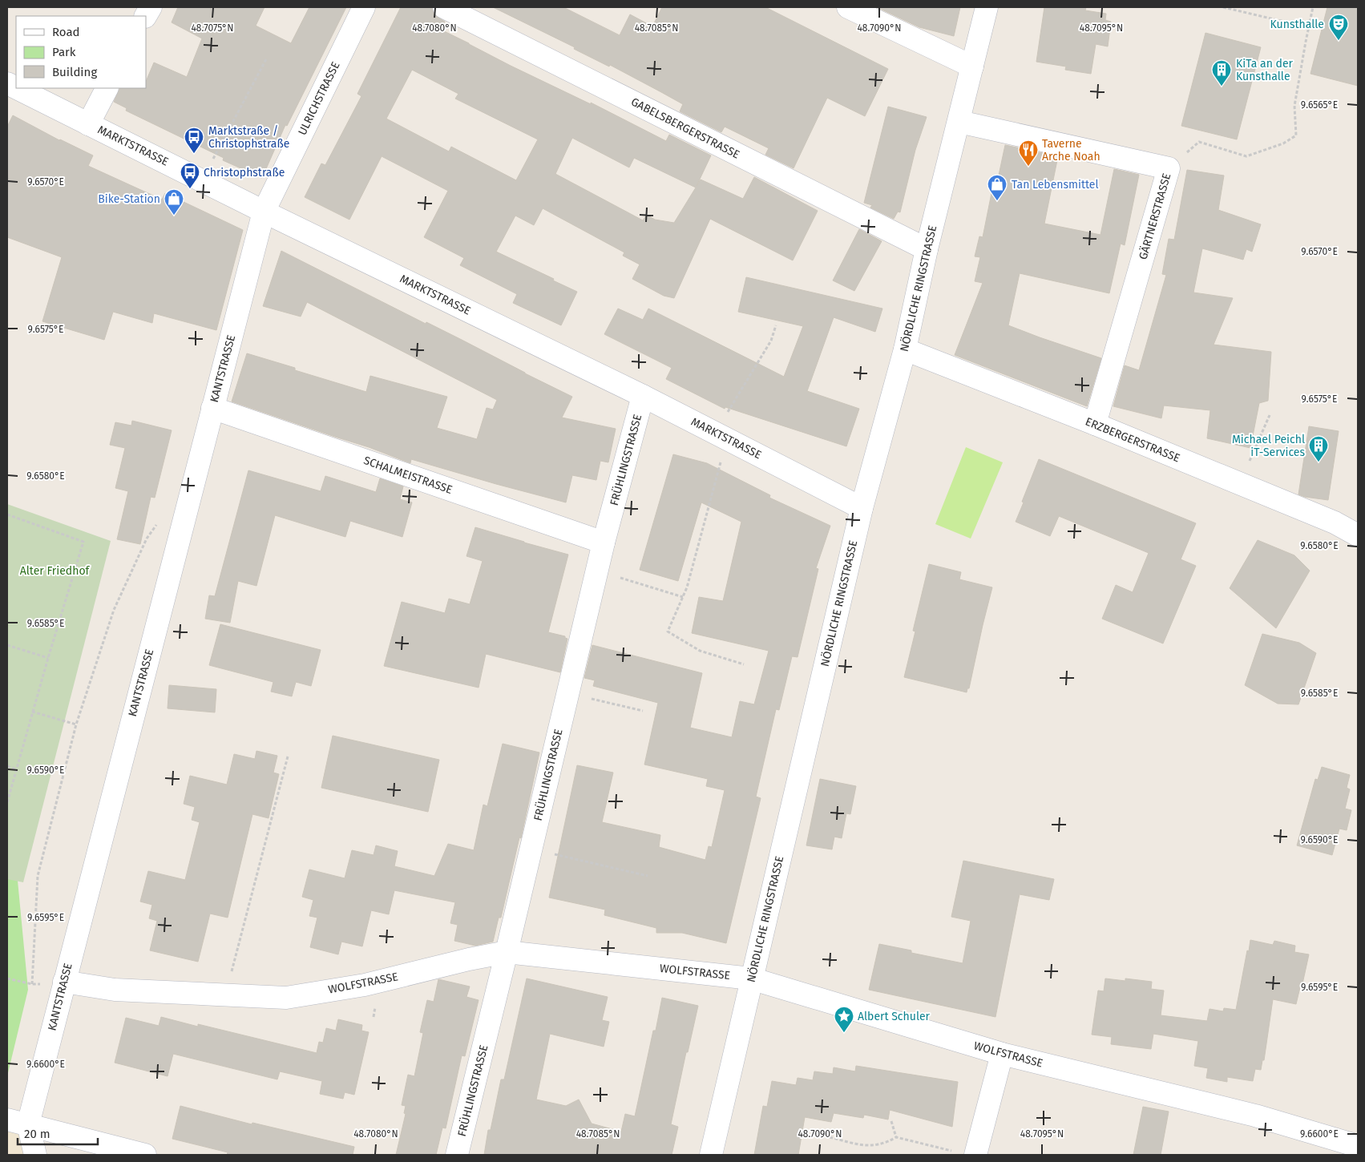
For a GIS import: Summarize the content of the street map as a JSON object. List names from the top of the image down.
{
  "streets": {
    "street": [
      "ULRICHSTRASSE",
      "GABELSBERGERSTRASSE",
      "MARKTSTRASSE",
      "GÄRTNERSTRASSE",
      "NÖRDLICHE RINGSTRASSE",
      "KANTSTRASSE",
      "ERZBERGERSTRASSE",
      "FRÜHLINGSTRASSE",
      "SCHALMEISTRASSE",
      "WOLFSTRASSE"
    ]
  },
  "crossings": [
    ["ULRICHSTRASSE", "MARKTSTRASSE"],
    ["ULRICHSTRASSE", "KANTSTRASSE"],
    ["GABELSBERGERSTRASSE", "NÖRDLICHE RINGSTRASSE"],
    ["MARKTSTRASSE", "NÖRDLICHE RINGSTRASSE"],
    ["MARKTSTRASSE", "KANTSTRASSE"],
    ["MARKTSTRASSE", "FRÜHLINGSTRASSE"],
    ["GÄRTNERSTRASSE", "NÖRDLICHE RINGSTRASSE"],
    ["GÄRTNERSTRASSE", "ERZBERGERSTRASSE"],
    ["NÖRDLICHE RINGSTRASSE", "ERZBERGERSTRASSE"],
    ["NÖRDLICHE RINGSTRASSE", "WOLFSTRASSE"],
    ["KANTSTRASSE", "SCHALMEISTRASSE"],
    ["KANTSTRASSE", "WOLFSTRASSE"],
    ["FRÜHLINGSTRASSE", "SCHALMEISTRASSE"],
    ["FRÜHLINGSTRASSE", "WOLFSTRASSE"]
  ],
  "parks": ["Alter Friedhof"],
  "places": {
    "theatre": ["Kunsthalle"],
    "building": ["KiTa an der Kunsthalle", "Michael Peichl iT-Services"],
    "bus stop": ["Marktstraße / Christophstraße", "Christophstraße"],
    "restaurant": ["Taverne Arche Noah"],
    "shop": ["Tan Lebensmittel", "Bike-Station"],
    "place": ["Albert Schuler"]
  },
  "legend": ["Road", "Park", "Building"],
  "scale_bar": "20 m",
  "coordinates": [
    "48.7075°N",
    "48.7080°N",
    "48.7085°N",
    "48.7090°N",
    "48.7095°N",
    "9.6565°E",
    "9.6570°E",
    "9.6575°E",
    "9.6580°E",
    "9.6585°E",
    "9.6590°E",
    "9.6595°E",
    "9.6600°E"
  ]
}
